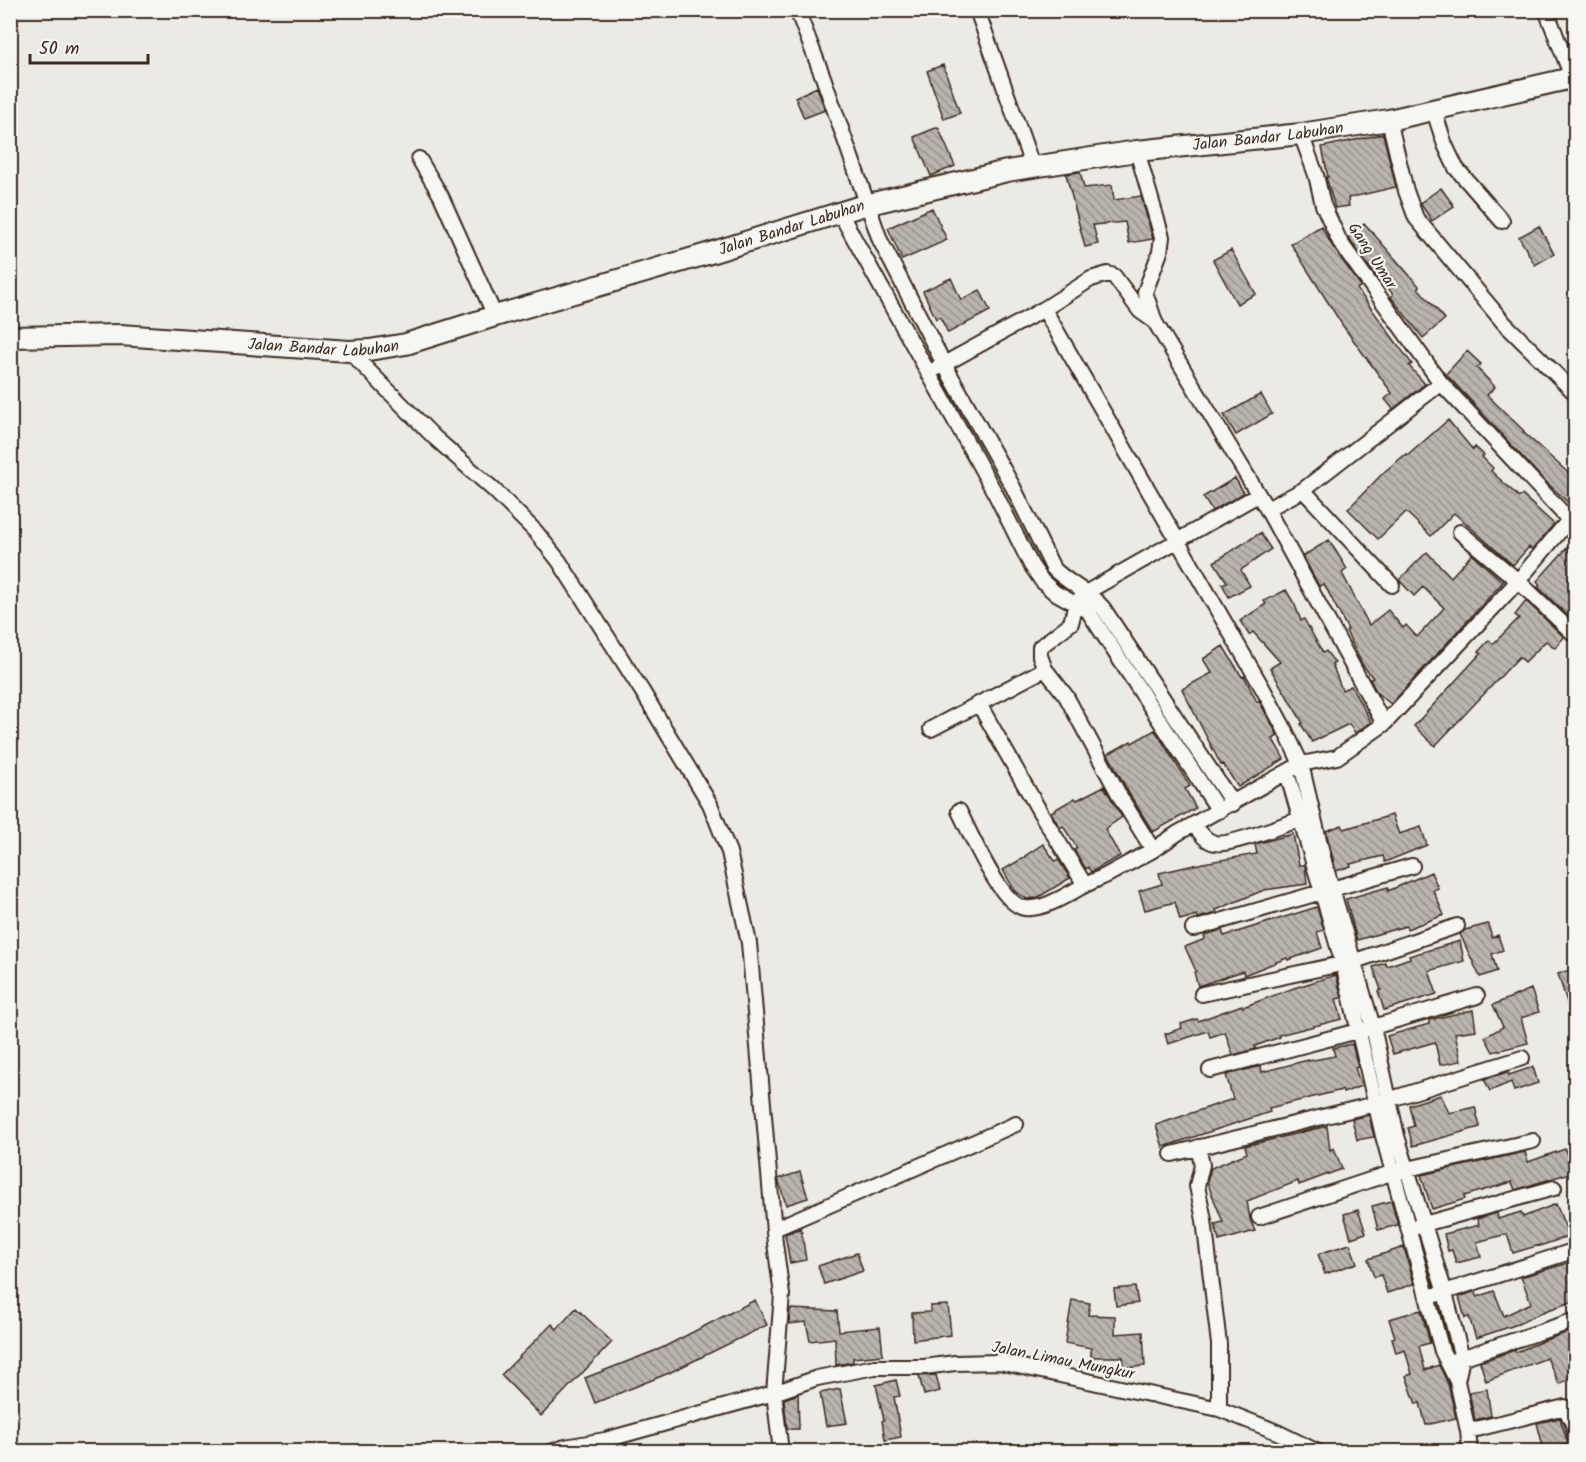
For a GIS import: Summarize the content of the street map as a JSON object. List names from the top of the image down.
{
  "streets": {
    "main road": ["Jalan Bandar Labuhan"],
    "street": ["Gang Umar", "Jalan Limau Mungkur"]
  },
  "crossings": [
    ["Jalan Bandar Labuhan", "Gang Umar"]
  ],
  "scale_bar": "50 m"
}
